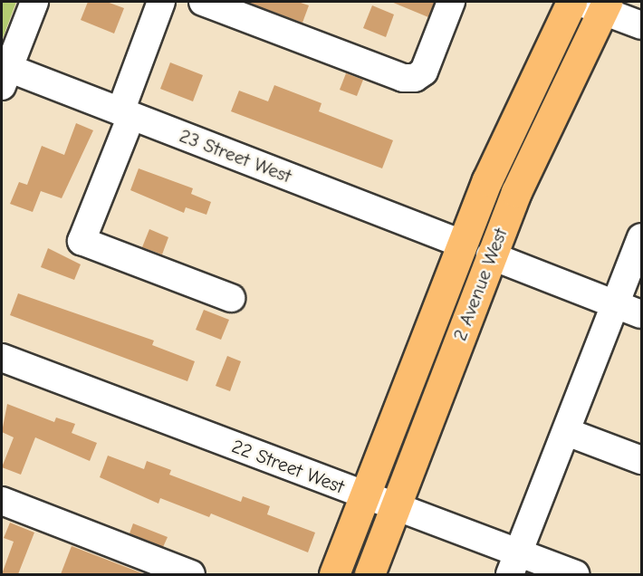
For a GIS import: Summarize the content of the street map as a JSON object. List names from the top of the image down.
{
  "streets": {
    "highway": ["2 Avenue West"],
    "street": ["23 Street West", "22 Street West"]
  },
  "crossings": [
    ["23 Street West", "2 Avenue West"],
    ["2 Avenue West", "22 Street West"]
  ]
}
